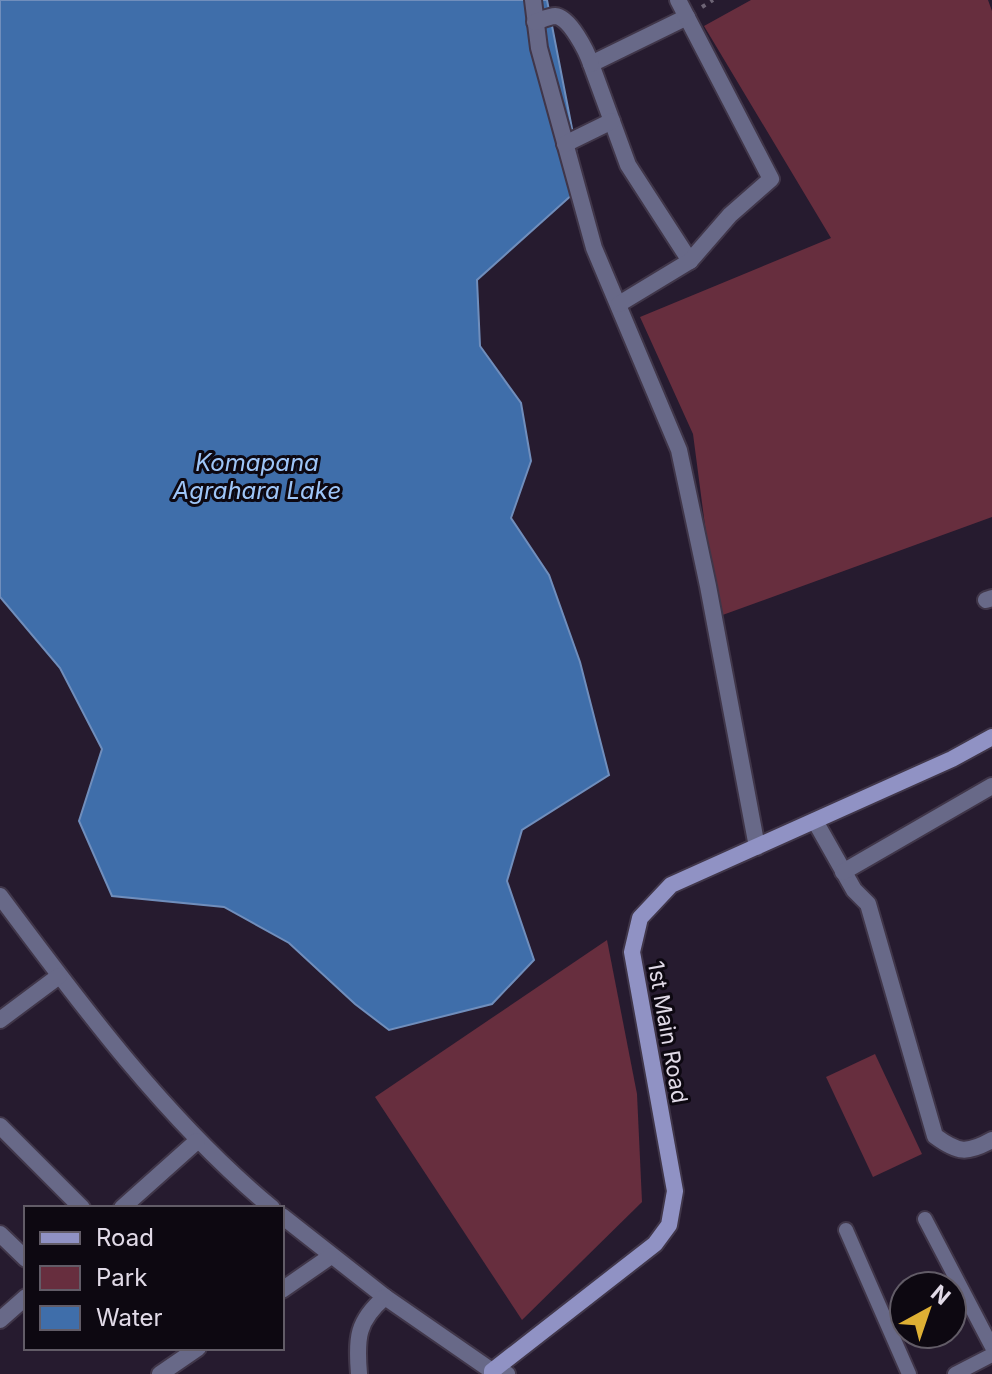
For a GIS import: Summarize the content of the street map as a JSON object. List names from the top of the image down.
{
  "streets": {
    "street": ["1st Main Road"]
  },
  "water": ["Komapana Agrahara Lake"],
  "legend": ["Road", "Park", "Water"],
  "north": "top right"
}
